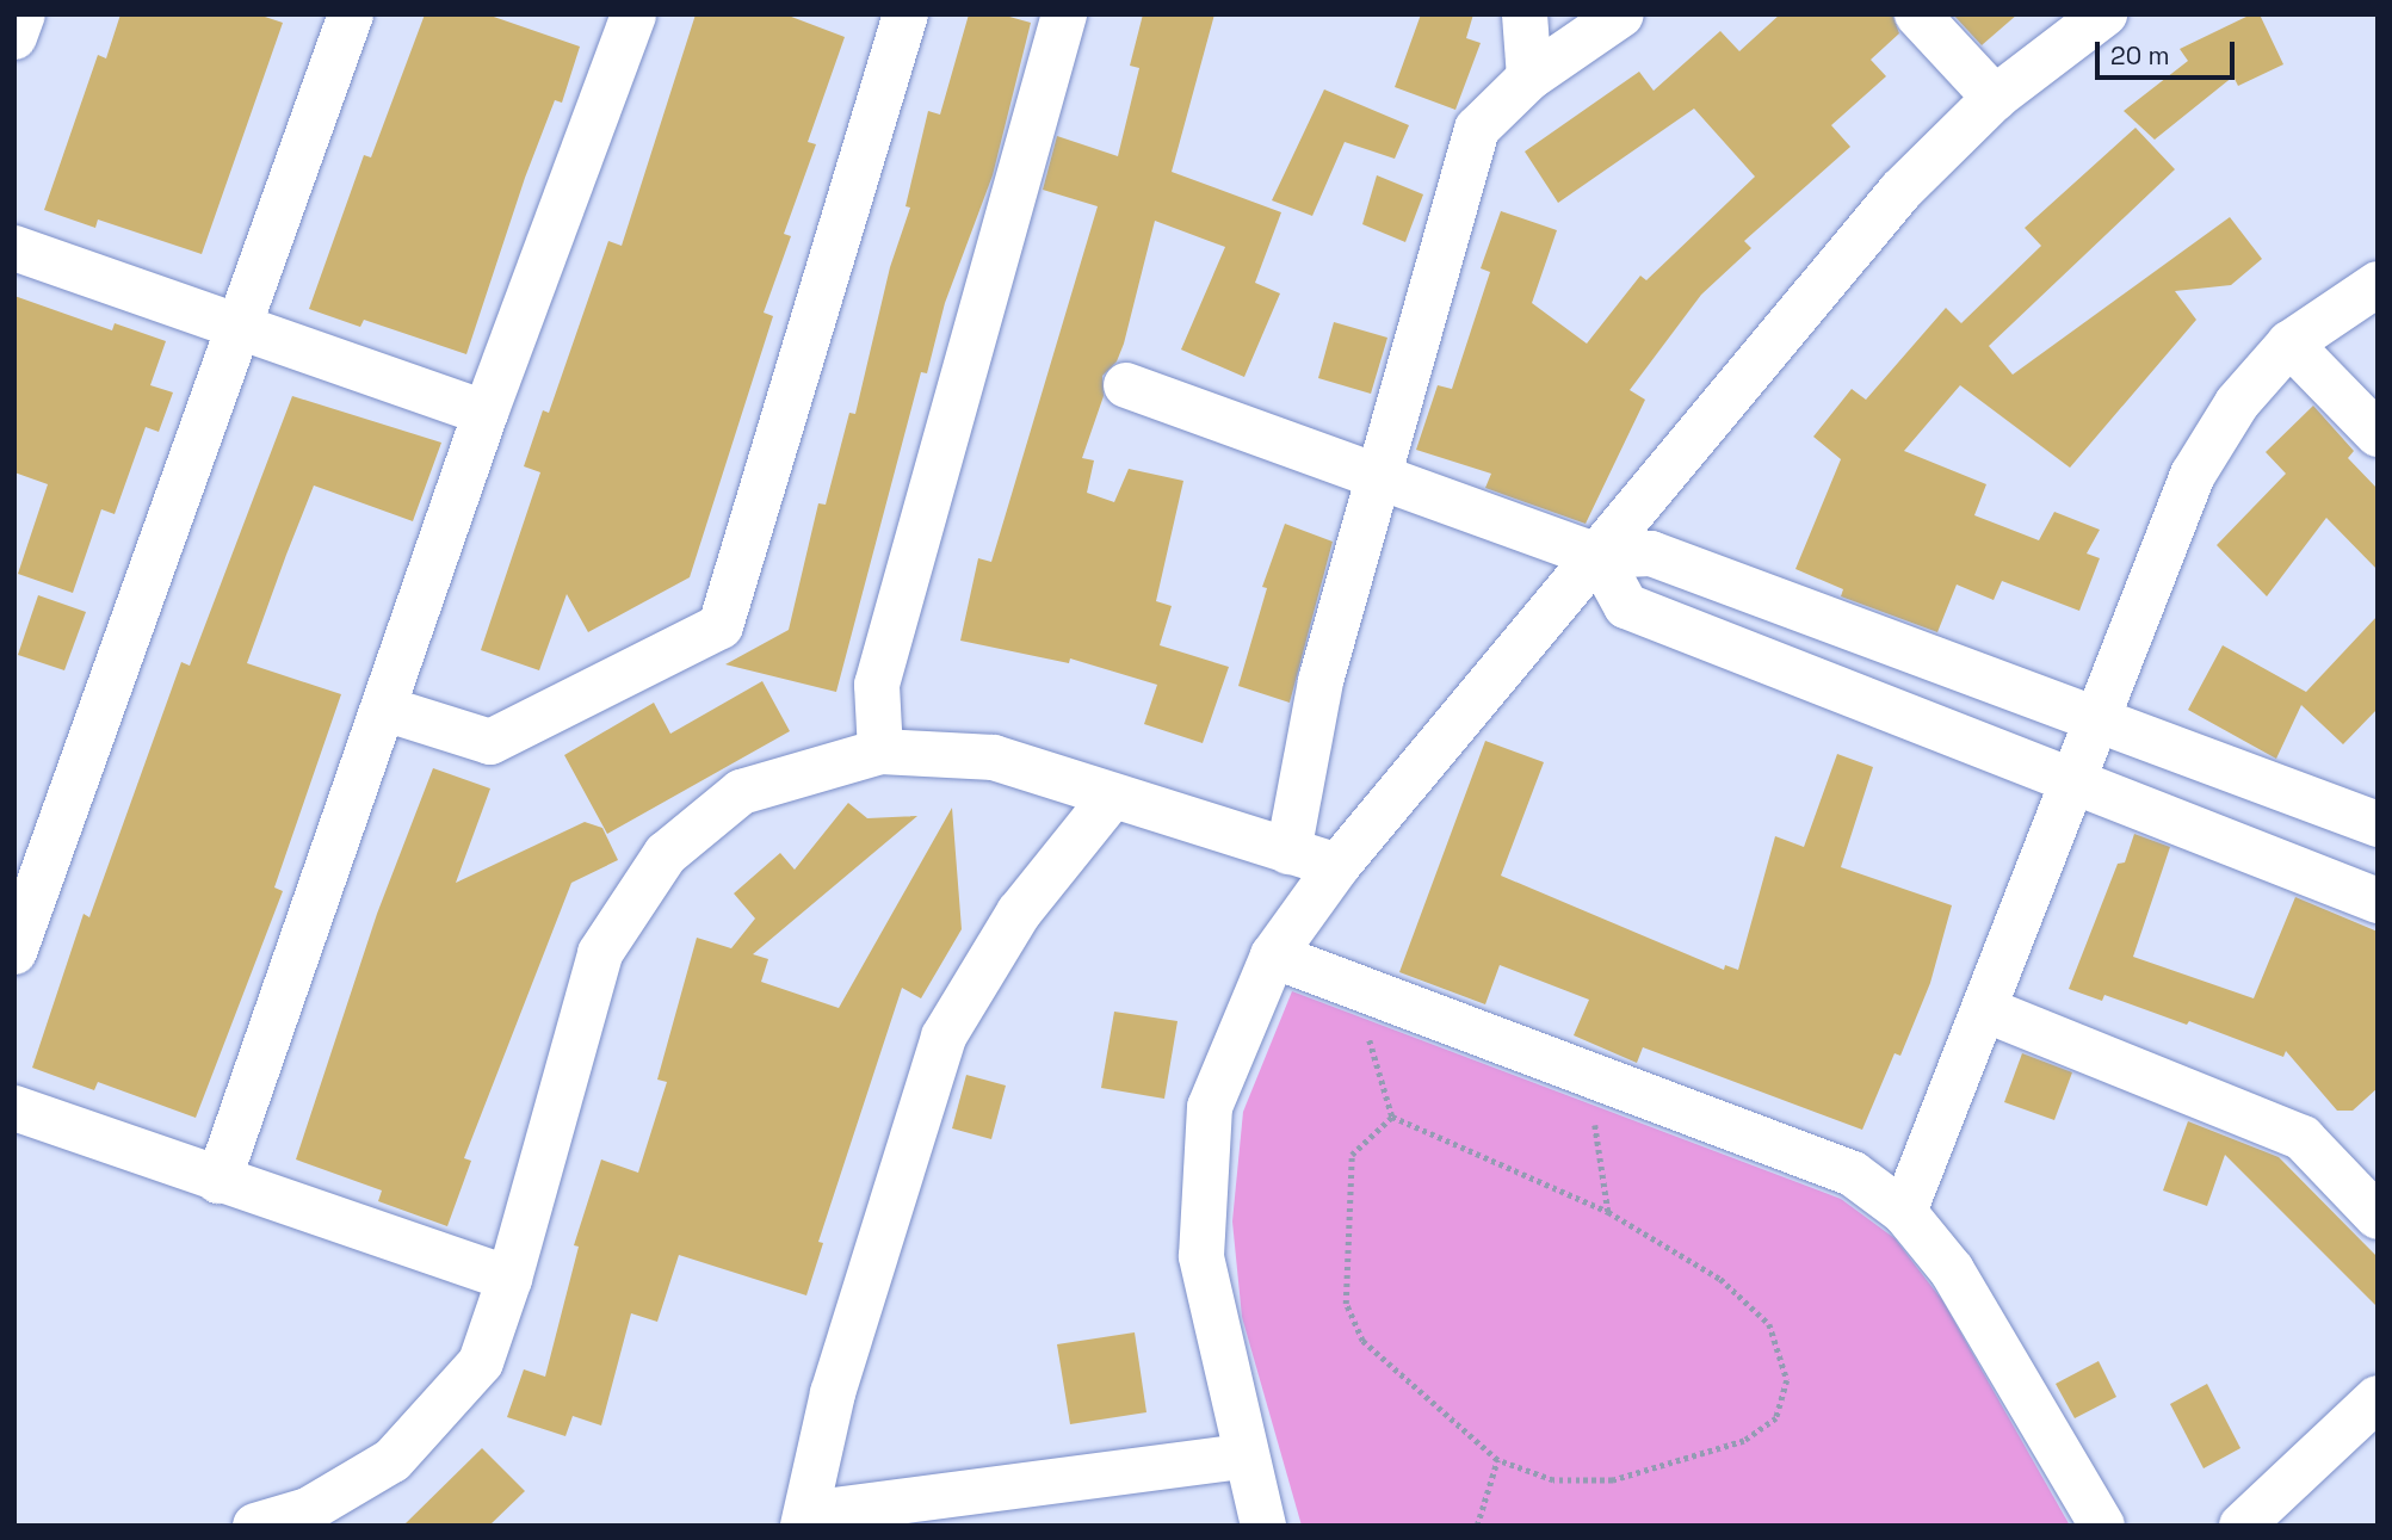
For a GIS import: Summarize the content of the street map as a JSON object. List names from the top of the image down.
{
  "scale_bar": "20 m"
}
